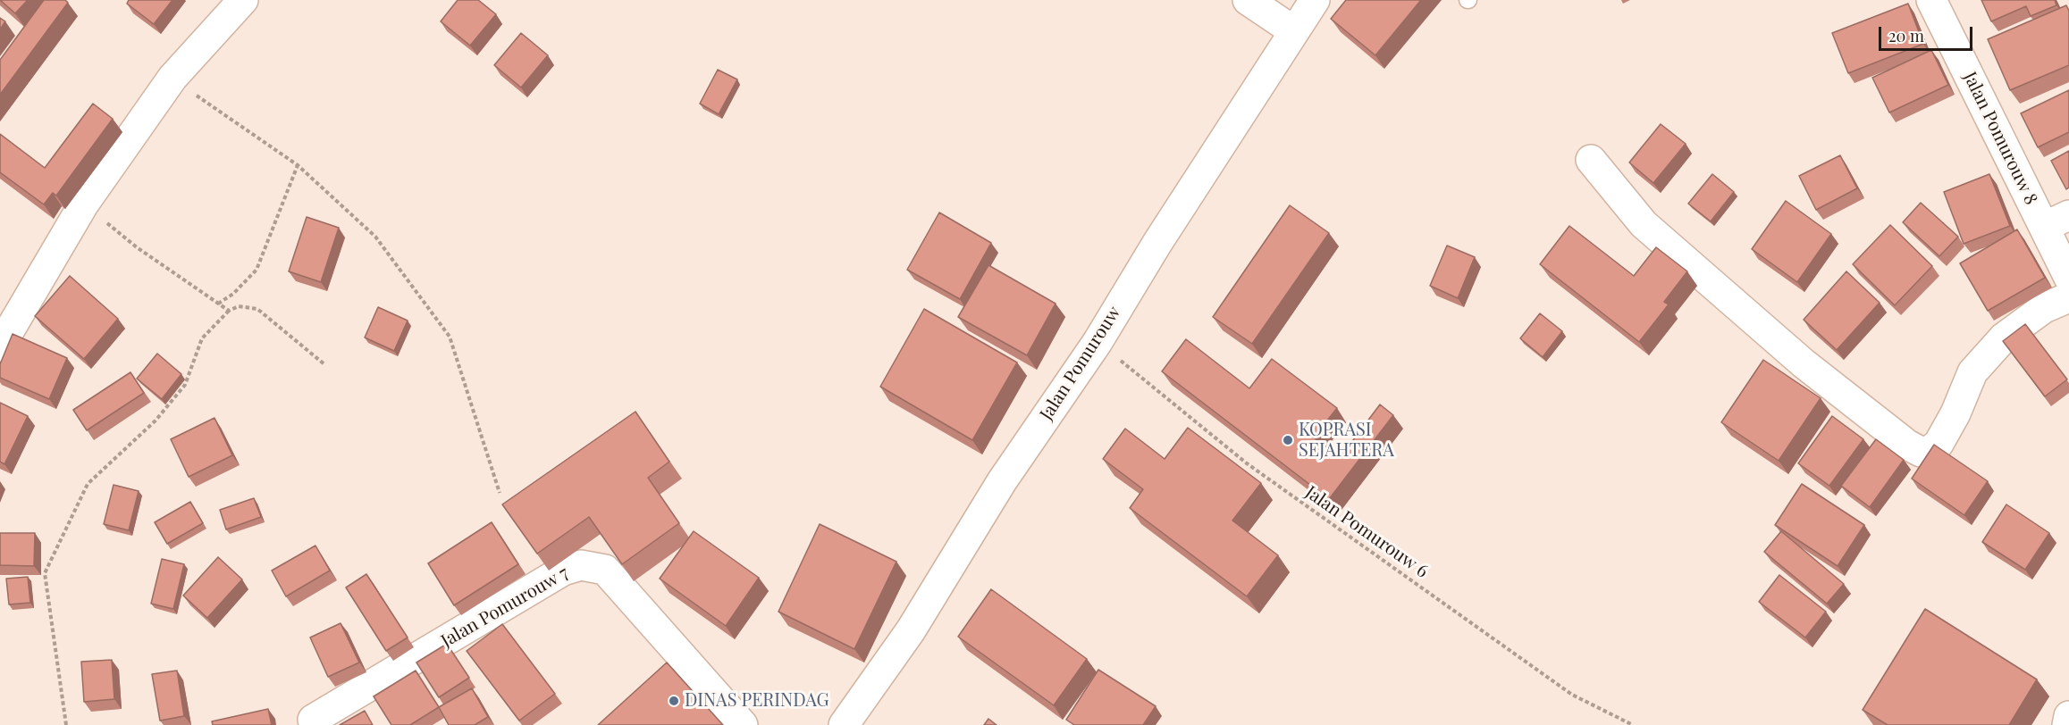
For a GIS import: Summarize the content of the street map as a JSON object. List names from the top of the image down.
{
  "streets": {
    "street": ["Jalan Pomurouw 8", "Jalan Pomurouw", "Jalan Pomurouw 7"],
    "path": ["Jalan Pomurouw 6"]
  },
  "crossings": [
    ["Jalan Pomurouw", "Jalan Pomurouw 6"]
  ],
  "places": ["KOPRASI SEJAHTERA", "DINAS PERINDAG"],
  "scale_bar": "20 m"
}
